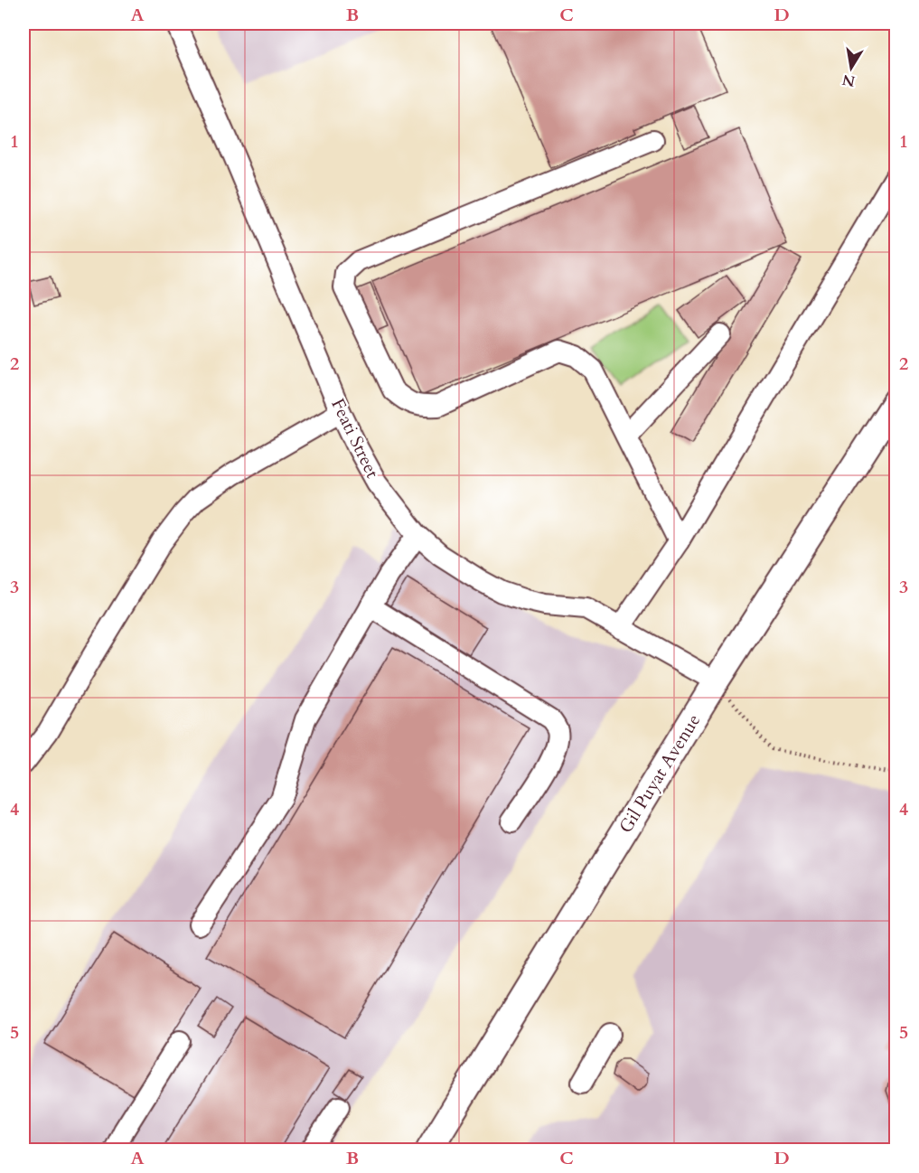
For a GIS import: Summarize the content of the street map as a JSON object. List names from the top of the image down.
{
  "streets": {
    "main road": ["Gil Puyat Avenue"],
    "street": ["Feati Street"]
  },
  "crossings": [
    ["Feati Street", "Gil Puyat Avenue"]
  ],
  "north": "bottom",
  "grid": {
    "columns": [
      "A",
      "B",
      "C",
      "D"
    ],
    "rows": [
      "1",
      "2",
      "3",
      "4",
      "5"
    ]
  }
}
